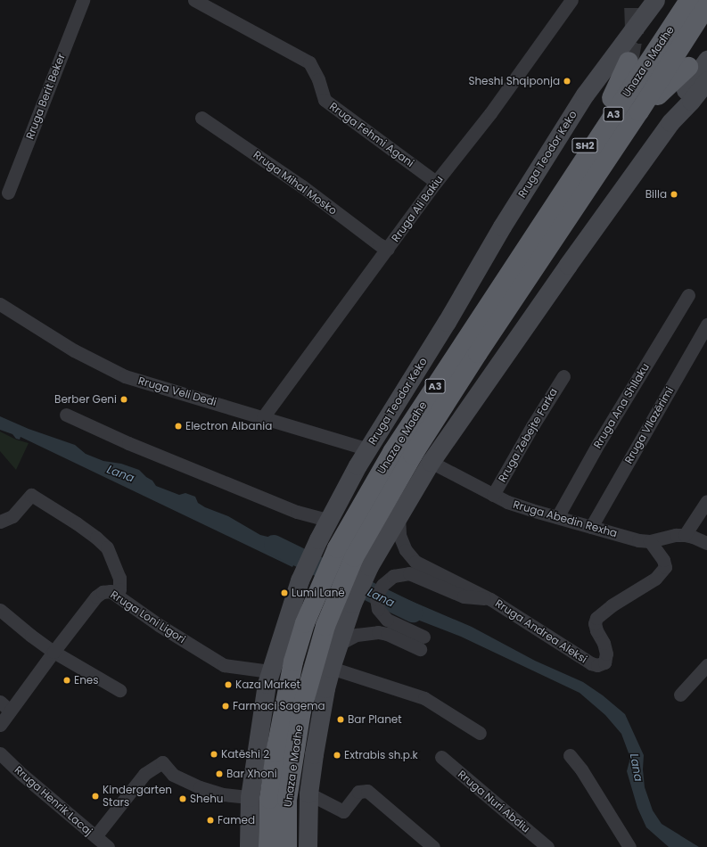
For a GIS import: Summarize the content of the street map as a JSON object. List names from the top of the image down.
{
  "streets": {
    "highway": ["Unaza e Madhe", "A3", "SH2"],
    "main road": ["Rruga Teodor Keko"],
    "street": [
      "Rruga Berit Beker",
      "Rruga Fehmi Agani",
      "Rruga Mihal Mosko",
      "Rruga Ali Bakiu",
      "Rruga Veli Dedi",
      "Rruga Ana Shllaku",
      "Rruga Vllazërimi",
      "Rruga Zebejte Farka",
      "Rruga Abedin Rexha",
      "Rruga Loni Ligori",
      "Rruga Andrea Aleksi",
      "Rruga Henrik Lacaj",
      "Rruga Nuri Abdiu"
    ]
  },
  "crossings": [
    ["Unaza e Madhe", "SH2"],
    ["Rruga Fehmi Agani", "Rruga Ali Bakiu"],
    ["Rruga Teodor Keko", "Rruga Veli Dedi"],
    ["Rruga Teodor Keko", "Rruga Loni Ligori"],
    ["Rruga Mihal Mosko", "Rruga Ali Bakiu"],
    ["Rruga Ali Bakiu", "Rruga Veli Dedi"],
    ["Rruga Ana Shllaku", "Rruga Abedin Rexha"],
    ["Rruga Vllazërimi", "Rruga Abedin Rexha"],
    ["Rruga Zebejte Farka", "Rruga Abedin Rexha"],
    ["Rruga Abedin Rexha", "Rruga Andrea Aleksi"]
  ],
  "water": ["Lana"],
  "places": [
    "Sheshi Shqiponja",
    "Billa",
    "Berber Geni",
    "Electron Albania",
    "Lumi Lanë",
    "Enes",
    "Kaza Market",
    "Farmaci Sagema",
    "Bar Planet",
    "Katëshi 2",
    "Extrabis sh.p.k",
    "Bar Xhoni",
    "Kindergarten Stars",
    "Shehu",
    "Famed"
  ]
}
